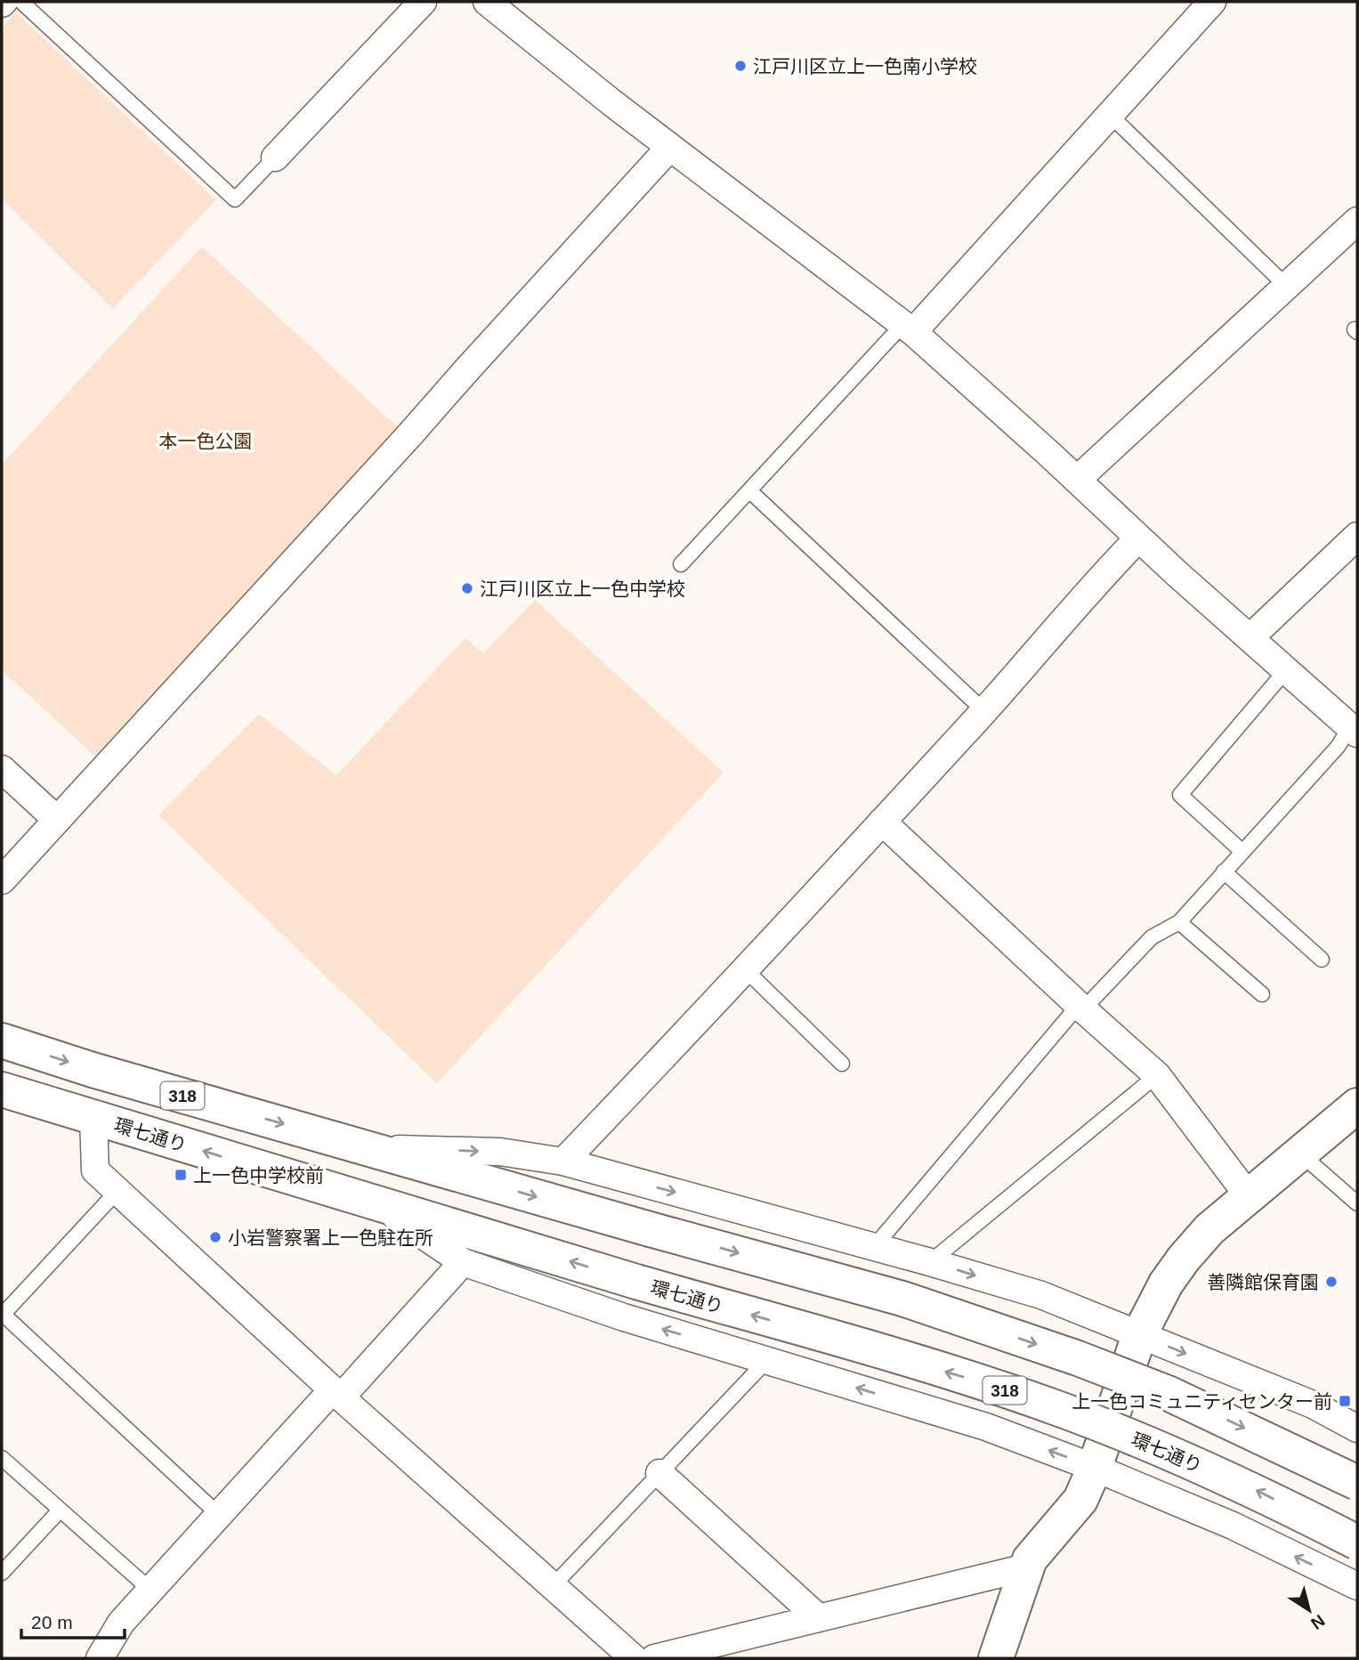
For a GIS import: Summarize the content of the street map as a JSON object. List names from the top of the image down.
{
  "streets": {
    "main road": ["318", "環七通り"]
  },
  "parks": ["本一色公園"],
  "places": {
    "other": [
      "江戸川区立上一色南小学校",
      "江戸川区立上一色中学校",
      "小岩警察署上一色駐在所",
      "善隣館保育園"
    ],
    "transit": ["上一色中学校前", "上一色コミュニティセンター前"]
  },
  "scale_bar": "20 m",
  "north": "bottom right"
}
